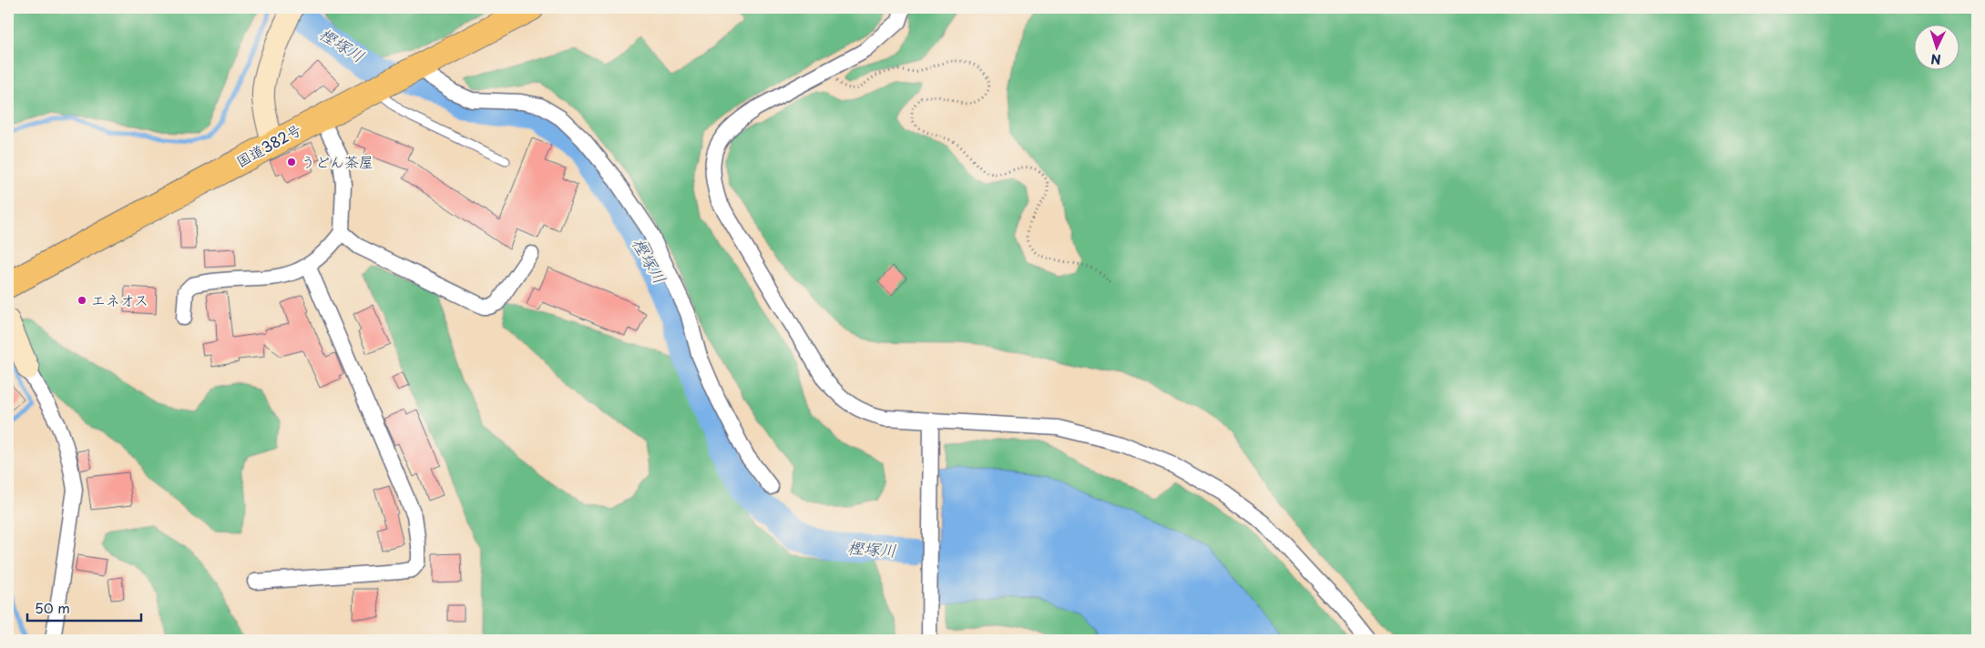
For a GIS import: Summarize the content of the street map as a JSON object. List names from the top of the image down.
{
  "streets": {
    "highway": ["国道382号"]
  },
  "water": ["樫塚川"],
  "places": ["うどん茶屋", "エネオス"],
  "scale_bar": "50 m",
  "north": "bottom"
}
